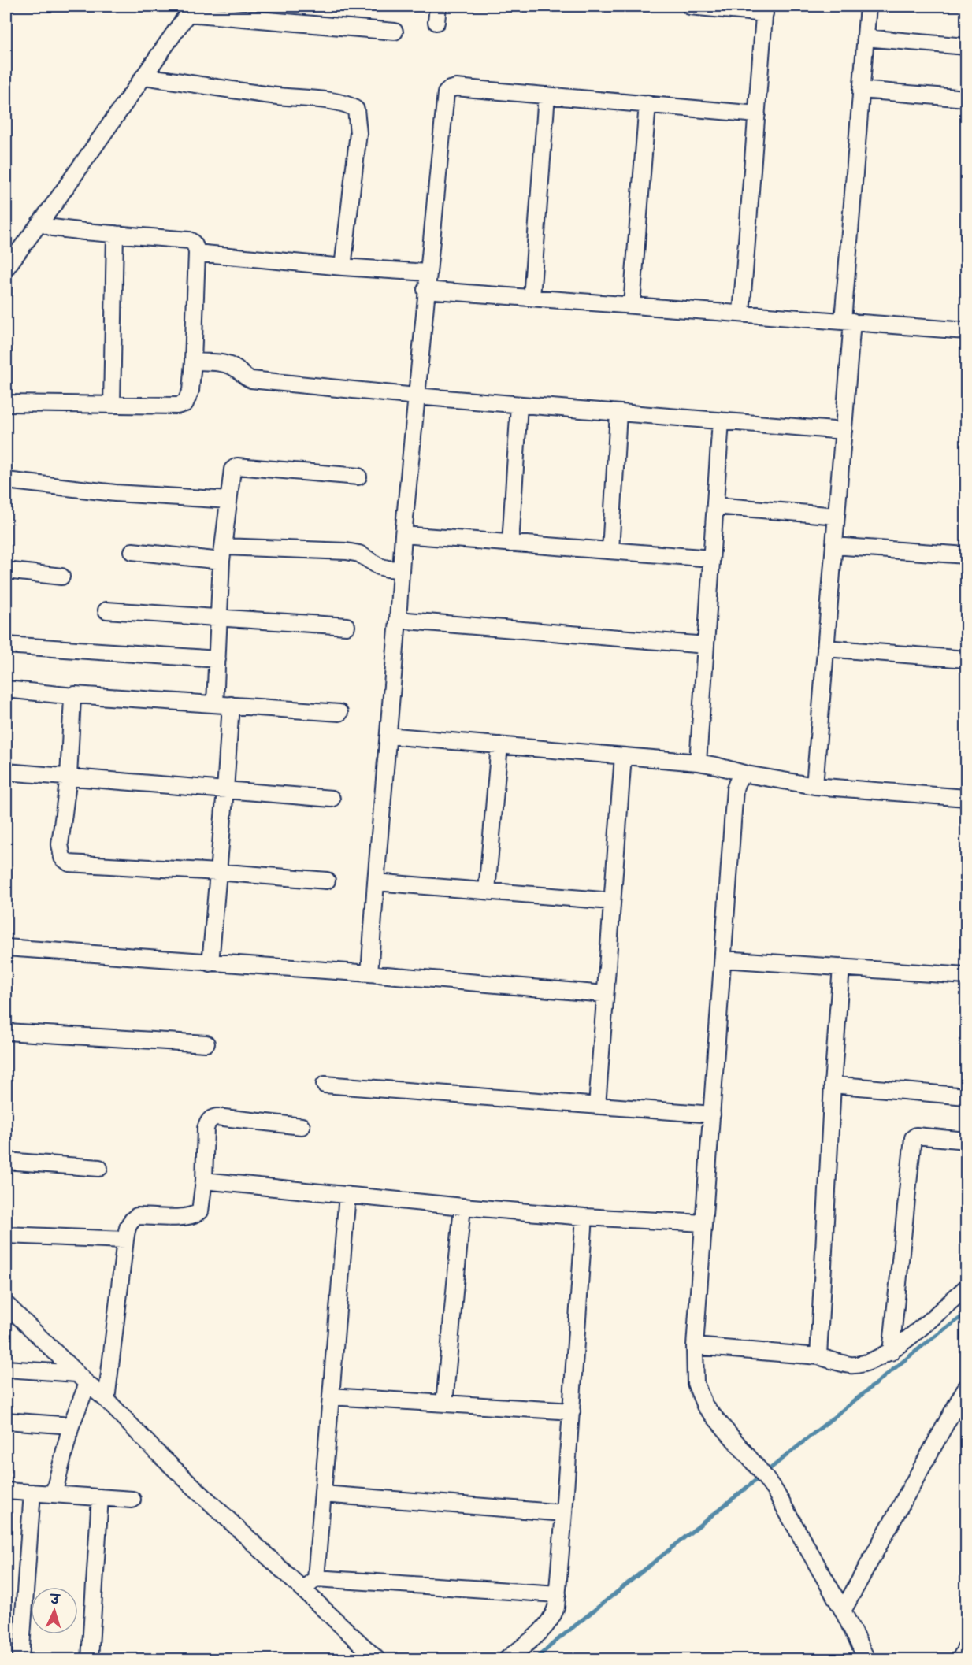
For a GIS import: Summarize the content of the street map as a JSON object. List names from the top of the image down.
{
  "north": "top"
}
